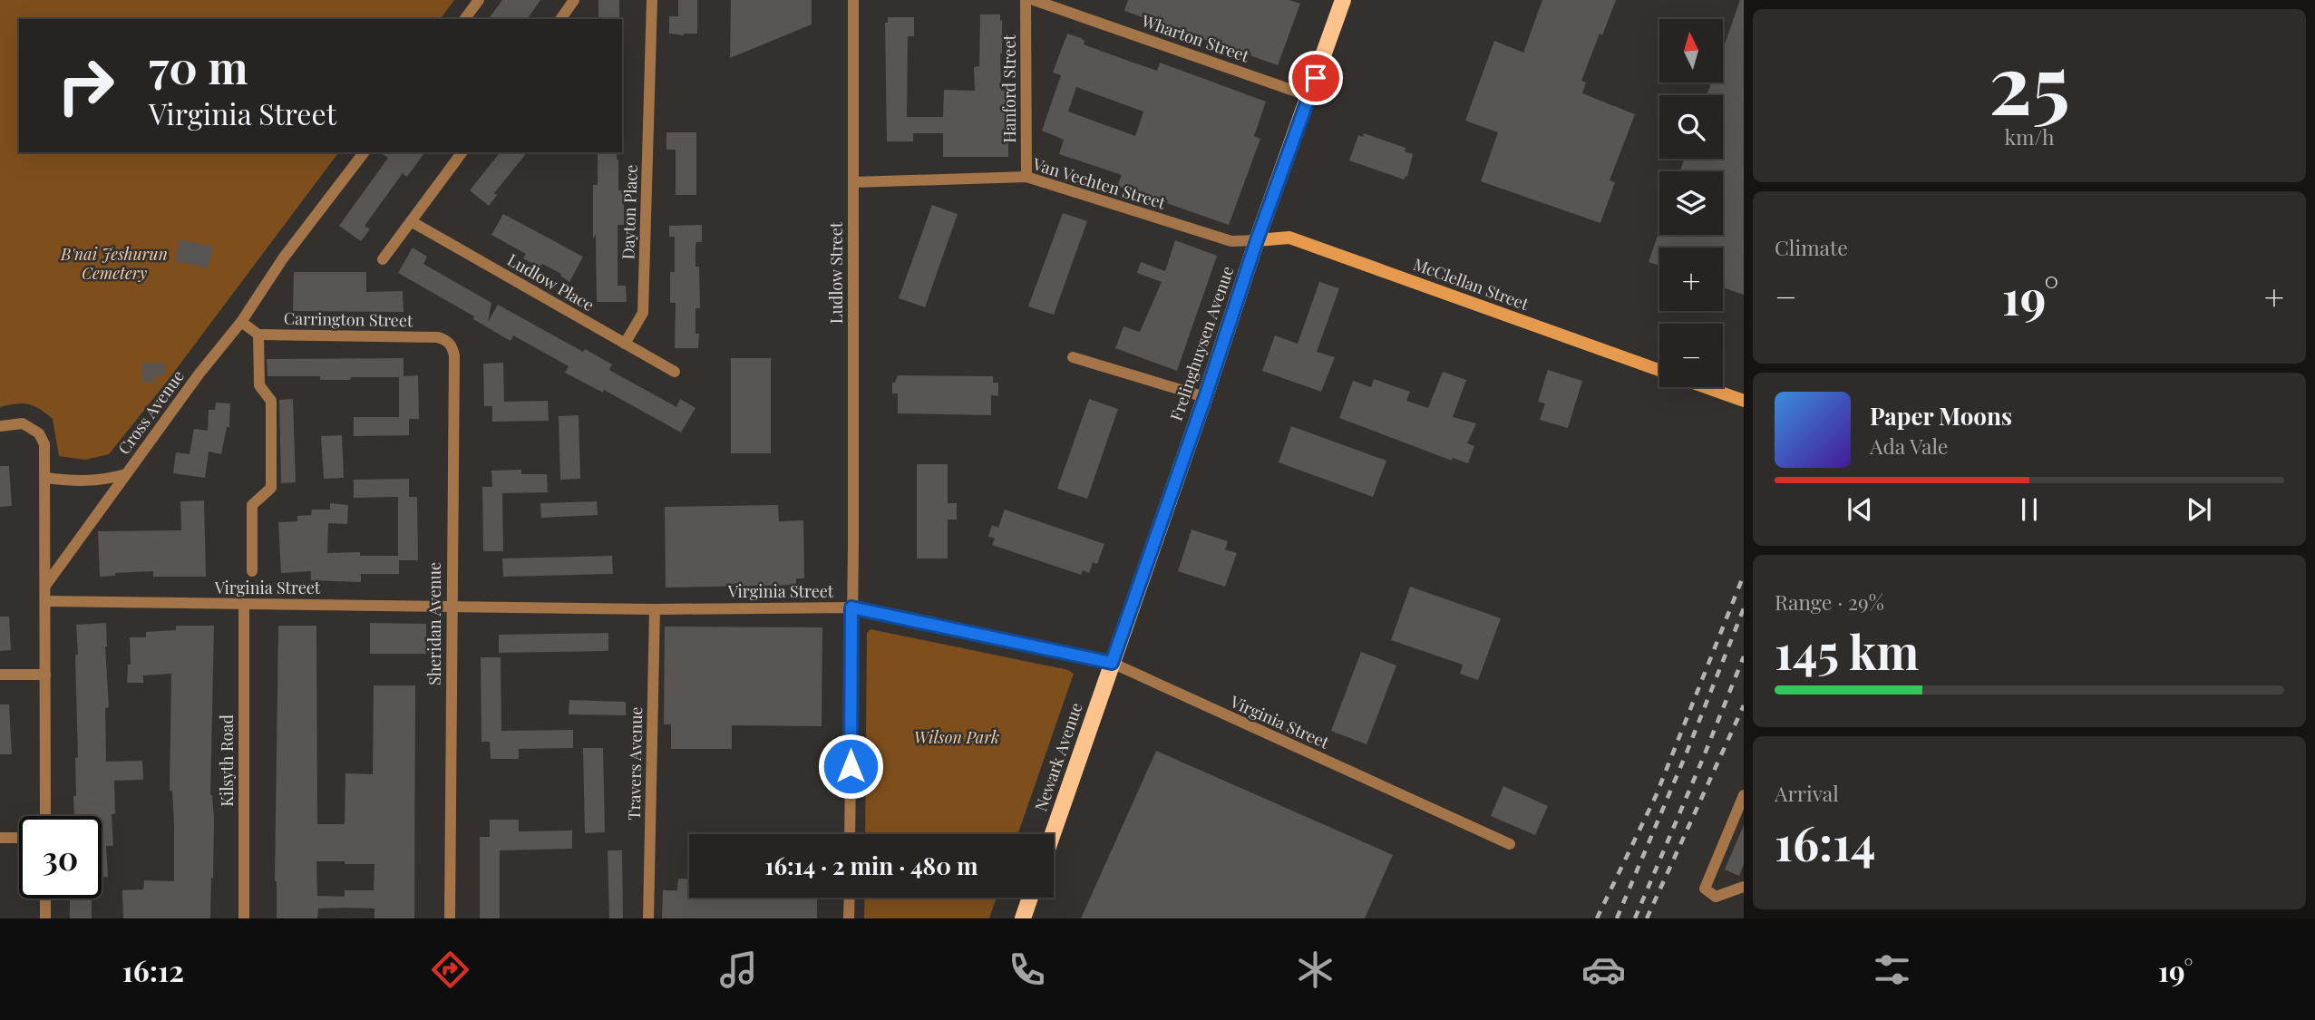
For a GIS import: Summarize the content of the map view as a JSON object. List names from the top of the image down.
{
  "streets": {
    "main road": ["McClellan Street", "Frelinghuysen Avenue", "Newark Avenue"],
    "street": [
      "Wharton Street",
      "Hanford Street",
      "Van Vechten Street",
      "Dayton Place",
      "Ludlow Street",
      "Ludlow Place",
      "Carrington Street",
      "Cross Avenue",
      "Virginia Street",
      "Sheridan Avenue",
      "Kilsyth Road",
      "Travers Avenue"
    ]
  },
  "crossings": [
    ["Wharton Street", "Frelinghuysen Avenue"],
    ["Hanford Street", "Van Vechten Street"],
    ["Van Vechten Street", "Ludlow Street"],
    ["Van Vechten Street", "McClellan Street"],
    ["Van Vechten Street", "Frelinghuysen Avenue"],
    ["Dayton Place", "Ludlow Place"],
    ["Ludlow Street", "Virginia Street"],
    ["McClellan Street", "Frelinghuysen Avenue"],
    ["Carrington Street", "Sheridan Avenue"],
    ["Frelinghuysen Avenue", "Virginia Street"],
    ["Frelinghuysen Avenue", "Newark Avenue"],
    ["Virginia Street", "Sheridan Avenue"],
    ["Virginia Street", "Kilsyth Road"],
    ["Virginia Street", "Travers Avenue"]
  ],
  "parks": ["B'nai Jeshurun Cemetery", "Wilson Park"],
  "north": "top",
  "page": {
    "tile": [
      ["25", "km/h"],
      "Climate",
      ["Range · 29%", "145 km"],
      ["Arrival", "16:14"]
    ],
    "map_buttons": ["+", "−"],
    "turn": ["70 m", "Virginia Street"],
    "heat": ["−", "19°", "+"],
    "song": ["Paper Moons", "Ada Vale"],
    "limit": "30",
    "trip": "16:14 · 2 min · 480 m",
    "tabs": ["16:12", "19°"]
  }
}
